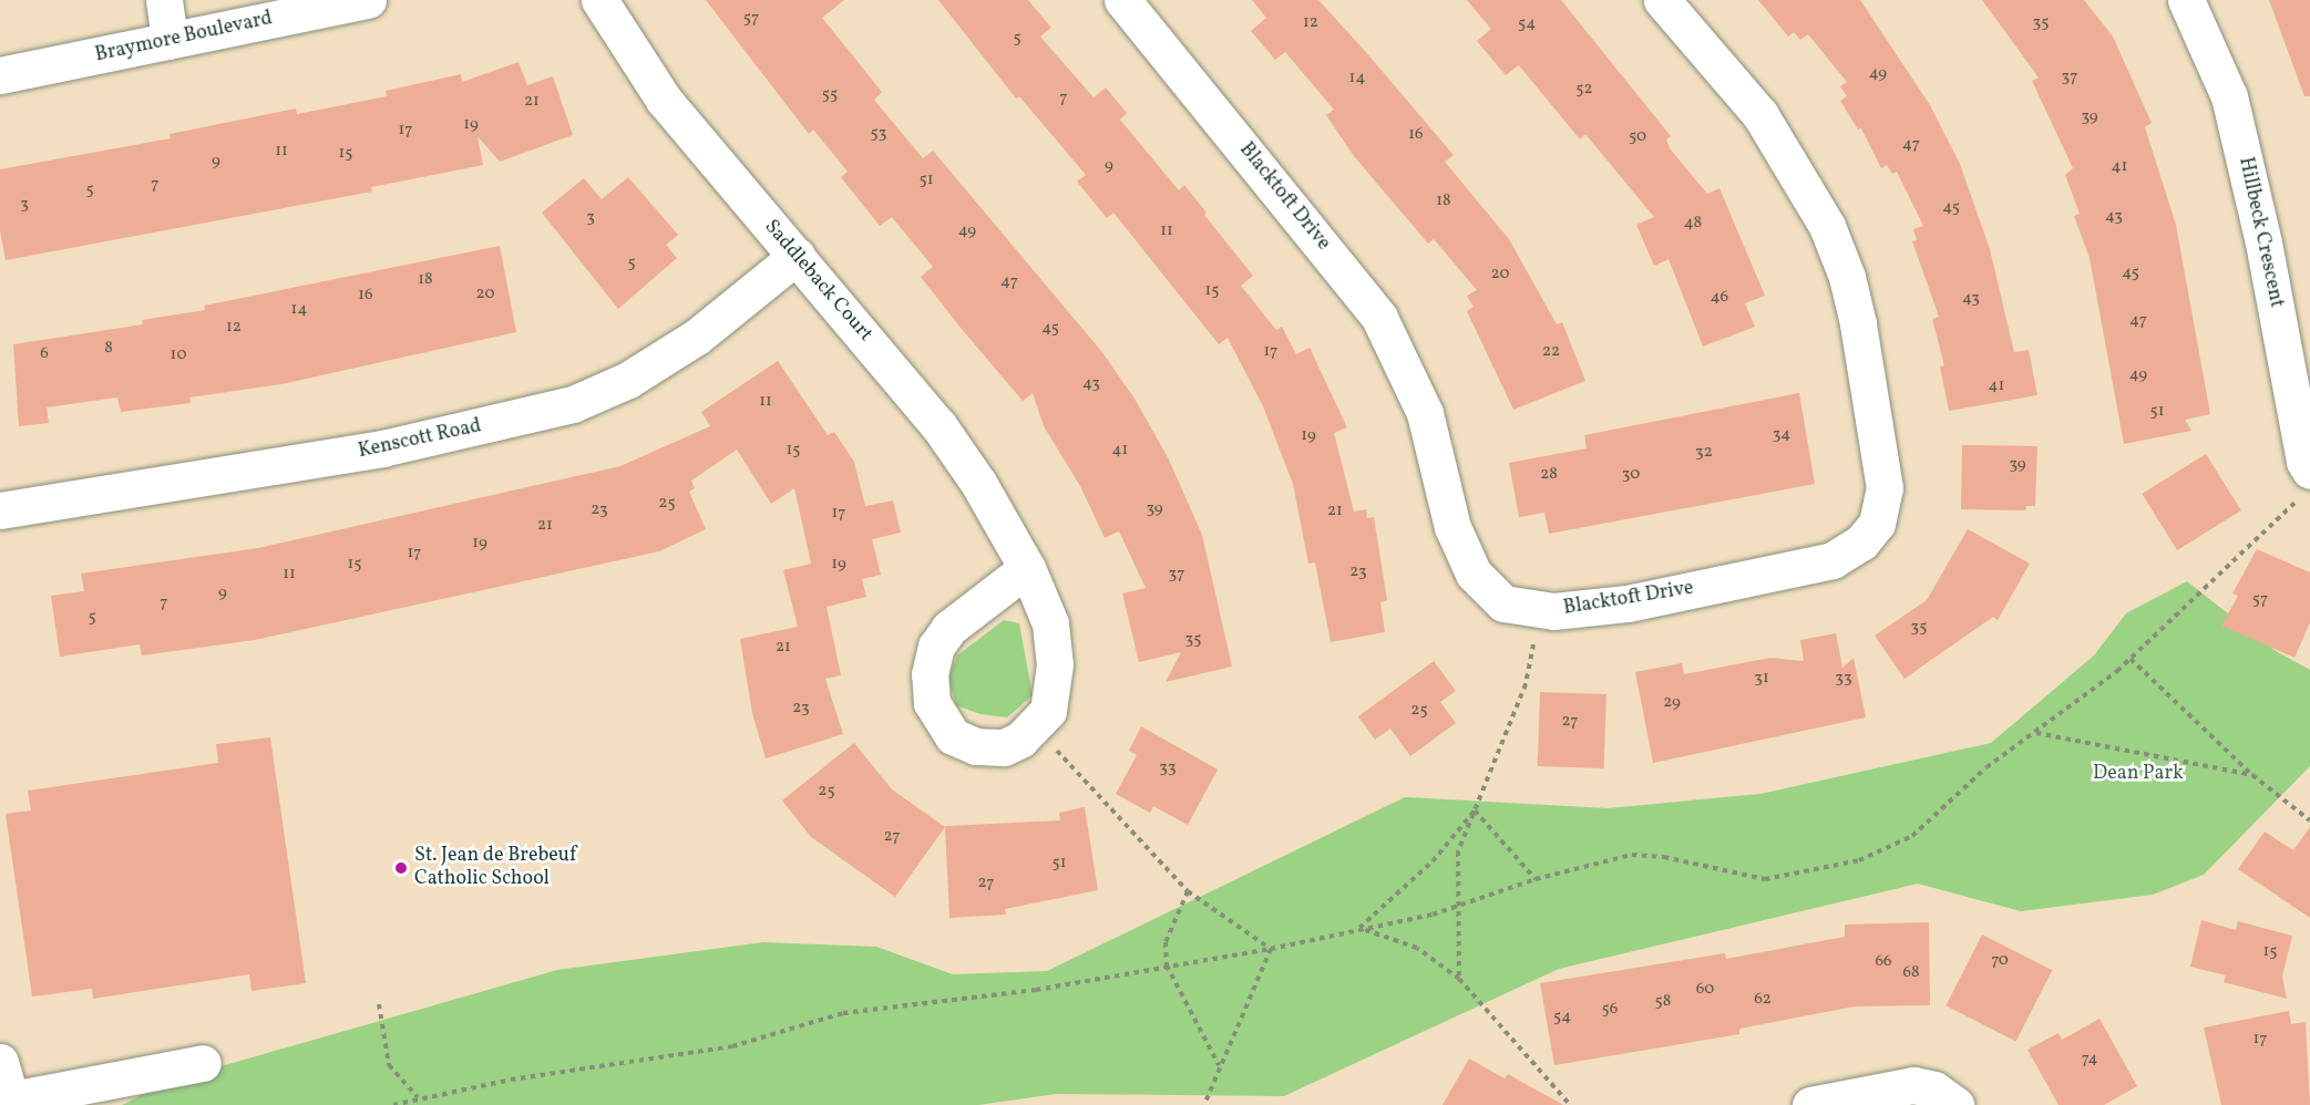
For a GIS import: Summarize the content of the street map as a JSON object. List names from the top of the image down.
{
  "streets": {
    "street": [
      "Braymore Boulevard",
      "Blacktoft Drive",
      "Hillbeck Crescent",
      "Saddleback Court",
      "Kenscott Road"
    ]
  },
  "crossings": [
    ["Saddleback Court", "Kenscott Road"]
  ],
  "parks": ["Dean Park"],
  "places": ["St. Jean de Brebeuf Catholic School"],
  "house_numbers": [
    "57",
    "12",
    "35",
    "54",
    "5",
    "49",
    "37",
    "14",
    "52",
    "55",
    "7",
    "21",
    "39",
    "19",
    "17",
    "53",
    "16",
    "50",
    "47",
    "11",
    "15",
    "9",
    "9",
    "41",
    "51",
    "7",
    "5",
    "18",
    "3",
    "45",
    "43",
    "3",
    "48",
    "49",
    "11",
    "5",
    "45",
    "20",
    "18",
    "47",
    "15",
    "20",
    "16",
    "46",
    "43",
    "14",
    "47",
    "12",
    "45",
    "8",
    "17",
    "22",
    "6",
    "10",
    "49",
    "43",
    "41",
    "11",
    "51",
    "34",
    "19",
    "15",
    "41",
    "32",
    "39",
    "28",
    "30",
    "25",
    "39",
    "23",
    "21",
    "17",
    "21",
    "19",
    "17",
    "15",
    "19",
    "23",
    "11",
    "37",
    "9",
    "57",
    "7",
    "5",
    "35",
    "35",
    "21",
    "31",
    "33",
    "29",
    "23",
    "25",
    "27",
    "33",
    "25",
    "27",
    "51",
    "27",
    "15",
    "70",
    "66",
    "68",
    "60",
    "62",
    "58",
    "56",
    "54",
    "17",
    "74"
  ]
}
